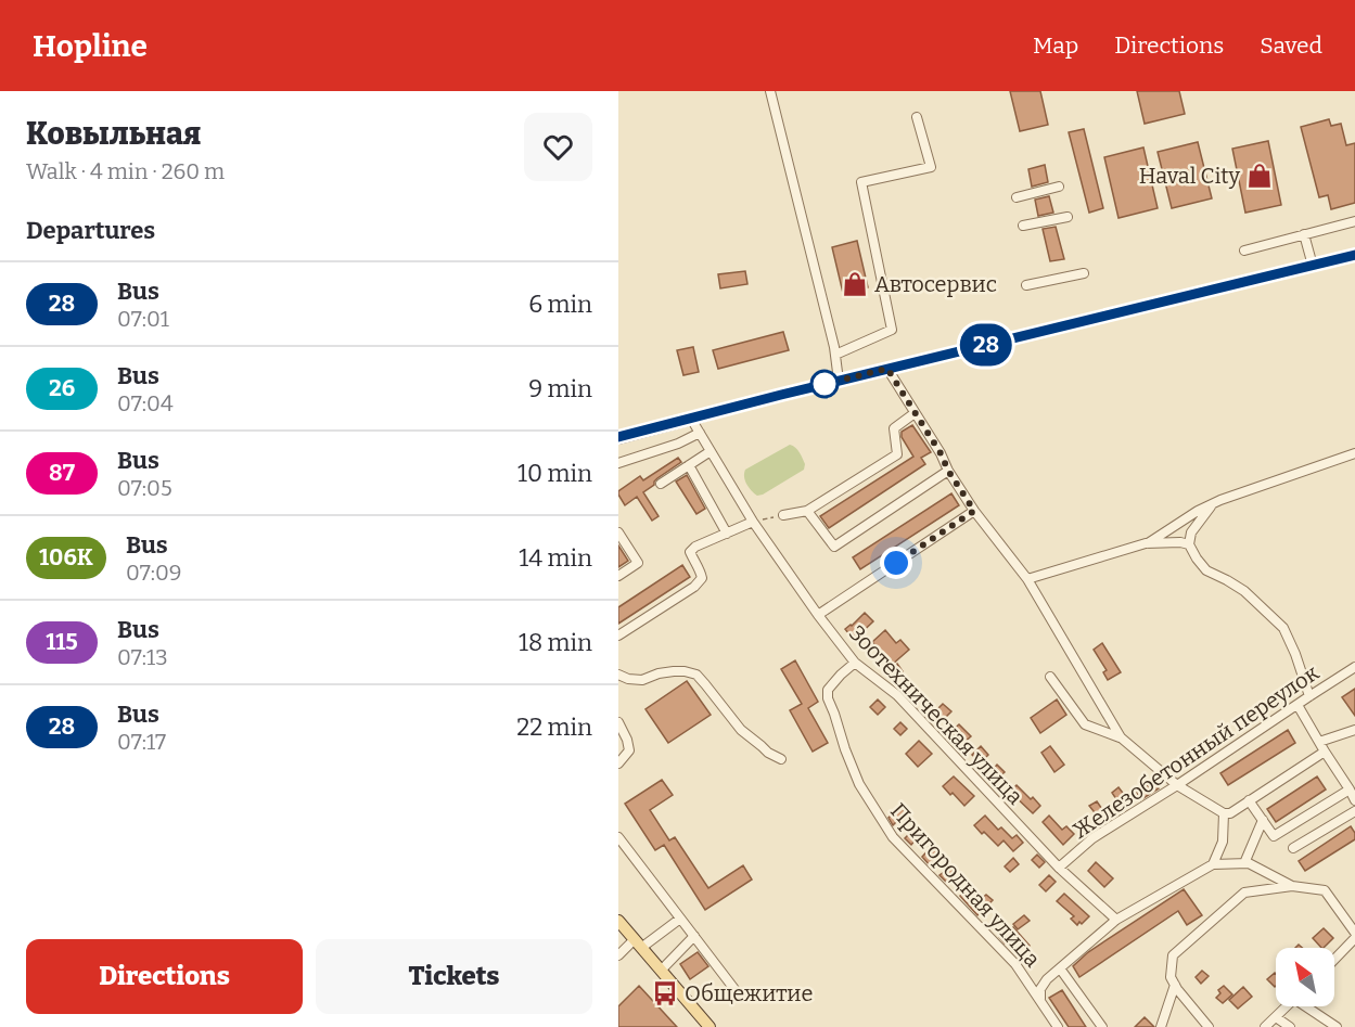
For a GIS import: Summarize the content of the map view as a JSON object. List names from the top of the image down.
{
  "streets": {
    "street": ["Зоотехническая улица", "Железобетонный переулок", "Пригородная улица"]
  },
  "crossings": [
    ["Зоотехническая улица", "Железобетонный переулок"],
    ["Зоотехническая улица", "Пригородная улица"]
  ],
  "places": {
    "shop": ["Haval Сity", "Автосервис"],
    "bus stop": ["Общежитие"]
  },
  "lines": ["bus line 28"],
  "north": "top left",
  "page": {
    "header": "Hopline",
    "nav": ["Map", "Directions", "Saved"],
    "heading": [
      ["Ковыльная", "Walk · 4 min · 260 m"],
      "Departures"
    ],
    "on_map": "28",
    "list": [
      {
        "mark": "28",
        "name": "Bus",
        "note": "07:01",
        "value": "6 min"
      },
      {
        "mark": "26",
        "name": "Bus",
        "note": "07:04",
        "value": "9 min"
      },
      {
        "mark": "87",
        "name": "Bus",
        "note": "07:05",
        "value": "10 min"
      },
      {
        "mark": "106К",
        "name": "Bus",
        "note": "07:09",
        "value": "14 min"
      },
      {
        "mark": "115",
        "name": "Bus",
        "note": "07:13",
        "value": "18 min"
      },
      {
        "mark": "28",
        "name": "Bus",
        "note": "07:17",
        "value": "22 min"
      }
    ],
    "buttons": ["Directions", "Tickets"]
  }
}
